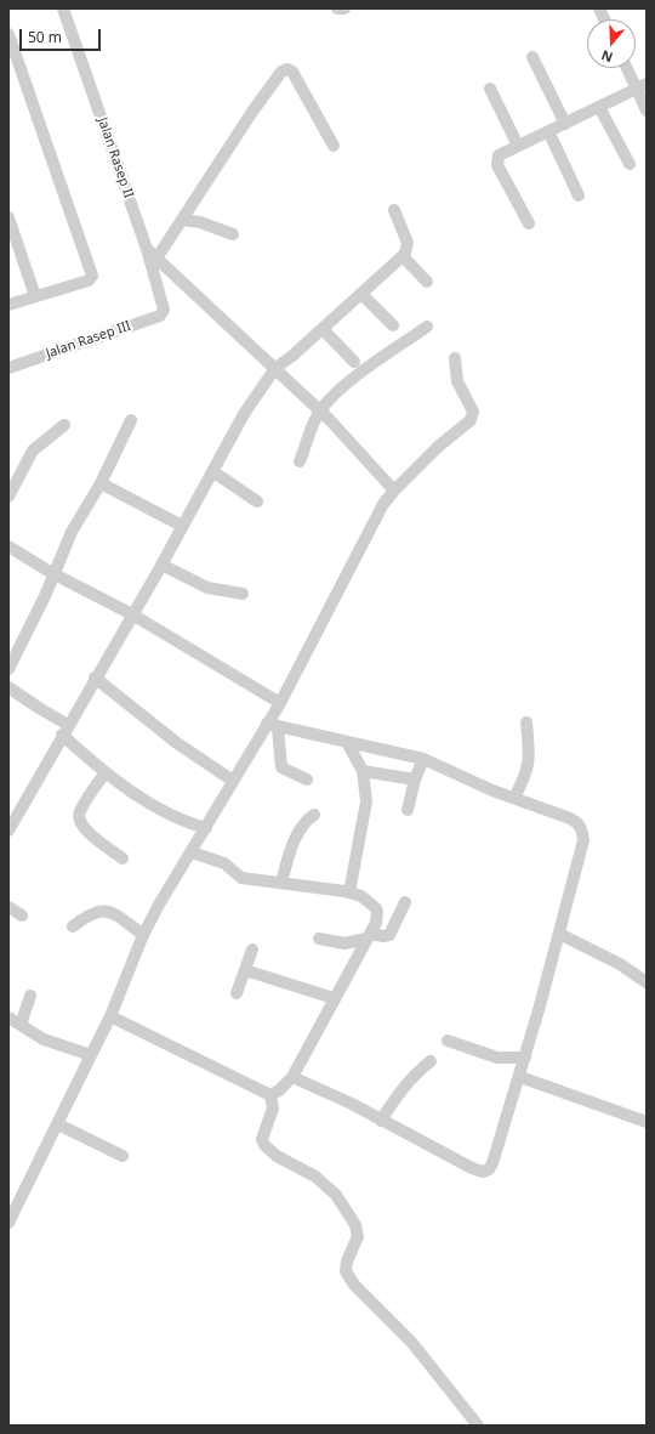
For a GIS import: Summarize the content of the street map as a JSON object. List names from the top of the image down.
{
  "streets": {
    "street": ["Jalan Rasep II", "Jalan Rasep III"]
  },
  "crossings": [
    ["Jalan Rasep II", "Jalan Rasep III"]
  ],
  "scale_bar": "50 m",
  "north": "bottom"
}
